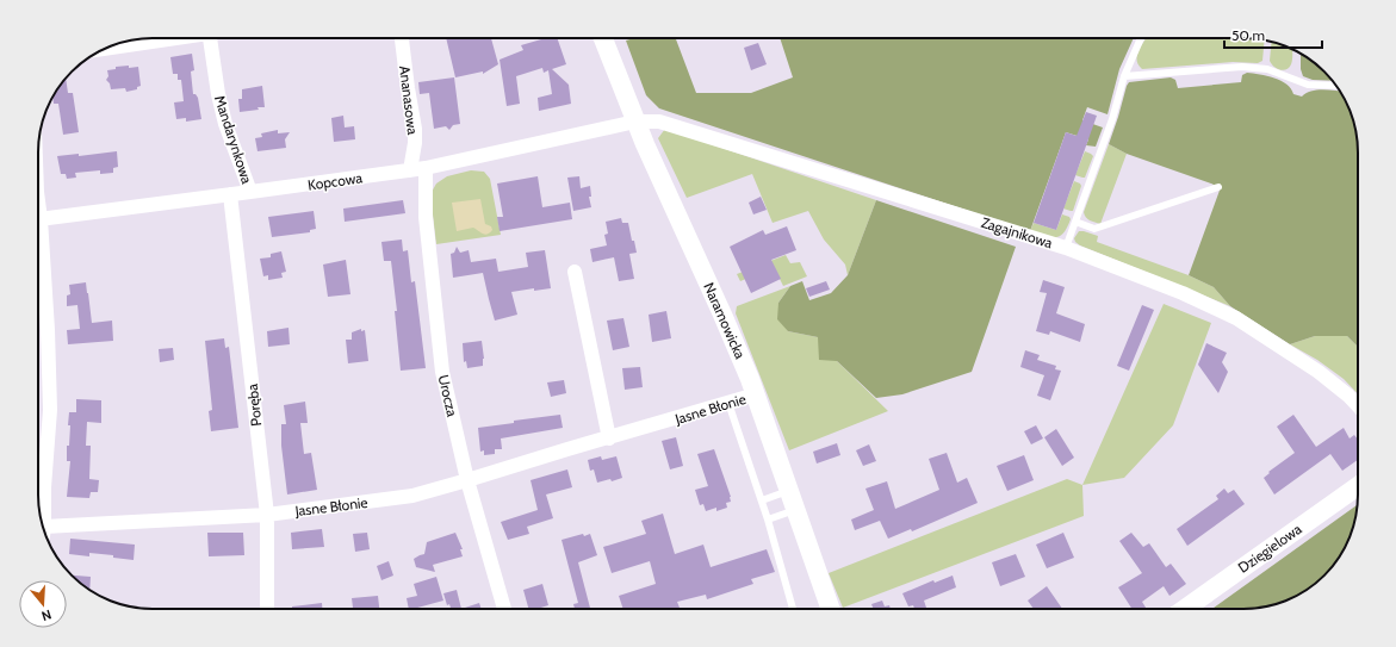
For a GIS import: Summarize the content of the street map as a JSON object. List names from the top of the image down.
{
  "streets": {
    "street": [
      "Ananasowa",
      "Mandarynkowa",
      "Kopcowa",
      "Zagajnikowa",
      "Naramowicka",
      "Urocza",
      "Poręba",
      "Jasne Błonie",
      "Dzięgielowa"
    ]
  },
  "crossings": [
    ["Ananasowa", "Kopcowa"],
    ["Mandarynkowa", "Kopcowa"],
    ["Kopcowa", "Zagajnikowa"],
    ["Kopcowa", "Naramowicka"],
    ["Kopcowa", "Urocza"],
    ["Kopcowa", "Poręba"],
    ["Zagajnikowa", "Naramowicka"],
    ["Naramowicka", "Jasne Błonie"],
    ["Urocza", "Jasne Błonie"],
    ["Poręba", "Jasne Błonie"]
  ],
  "scale_bar": "50 m",
  "north": "bottom"
}
